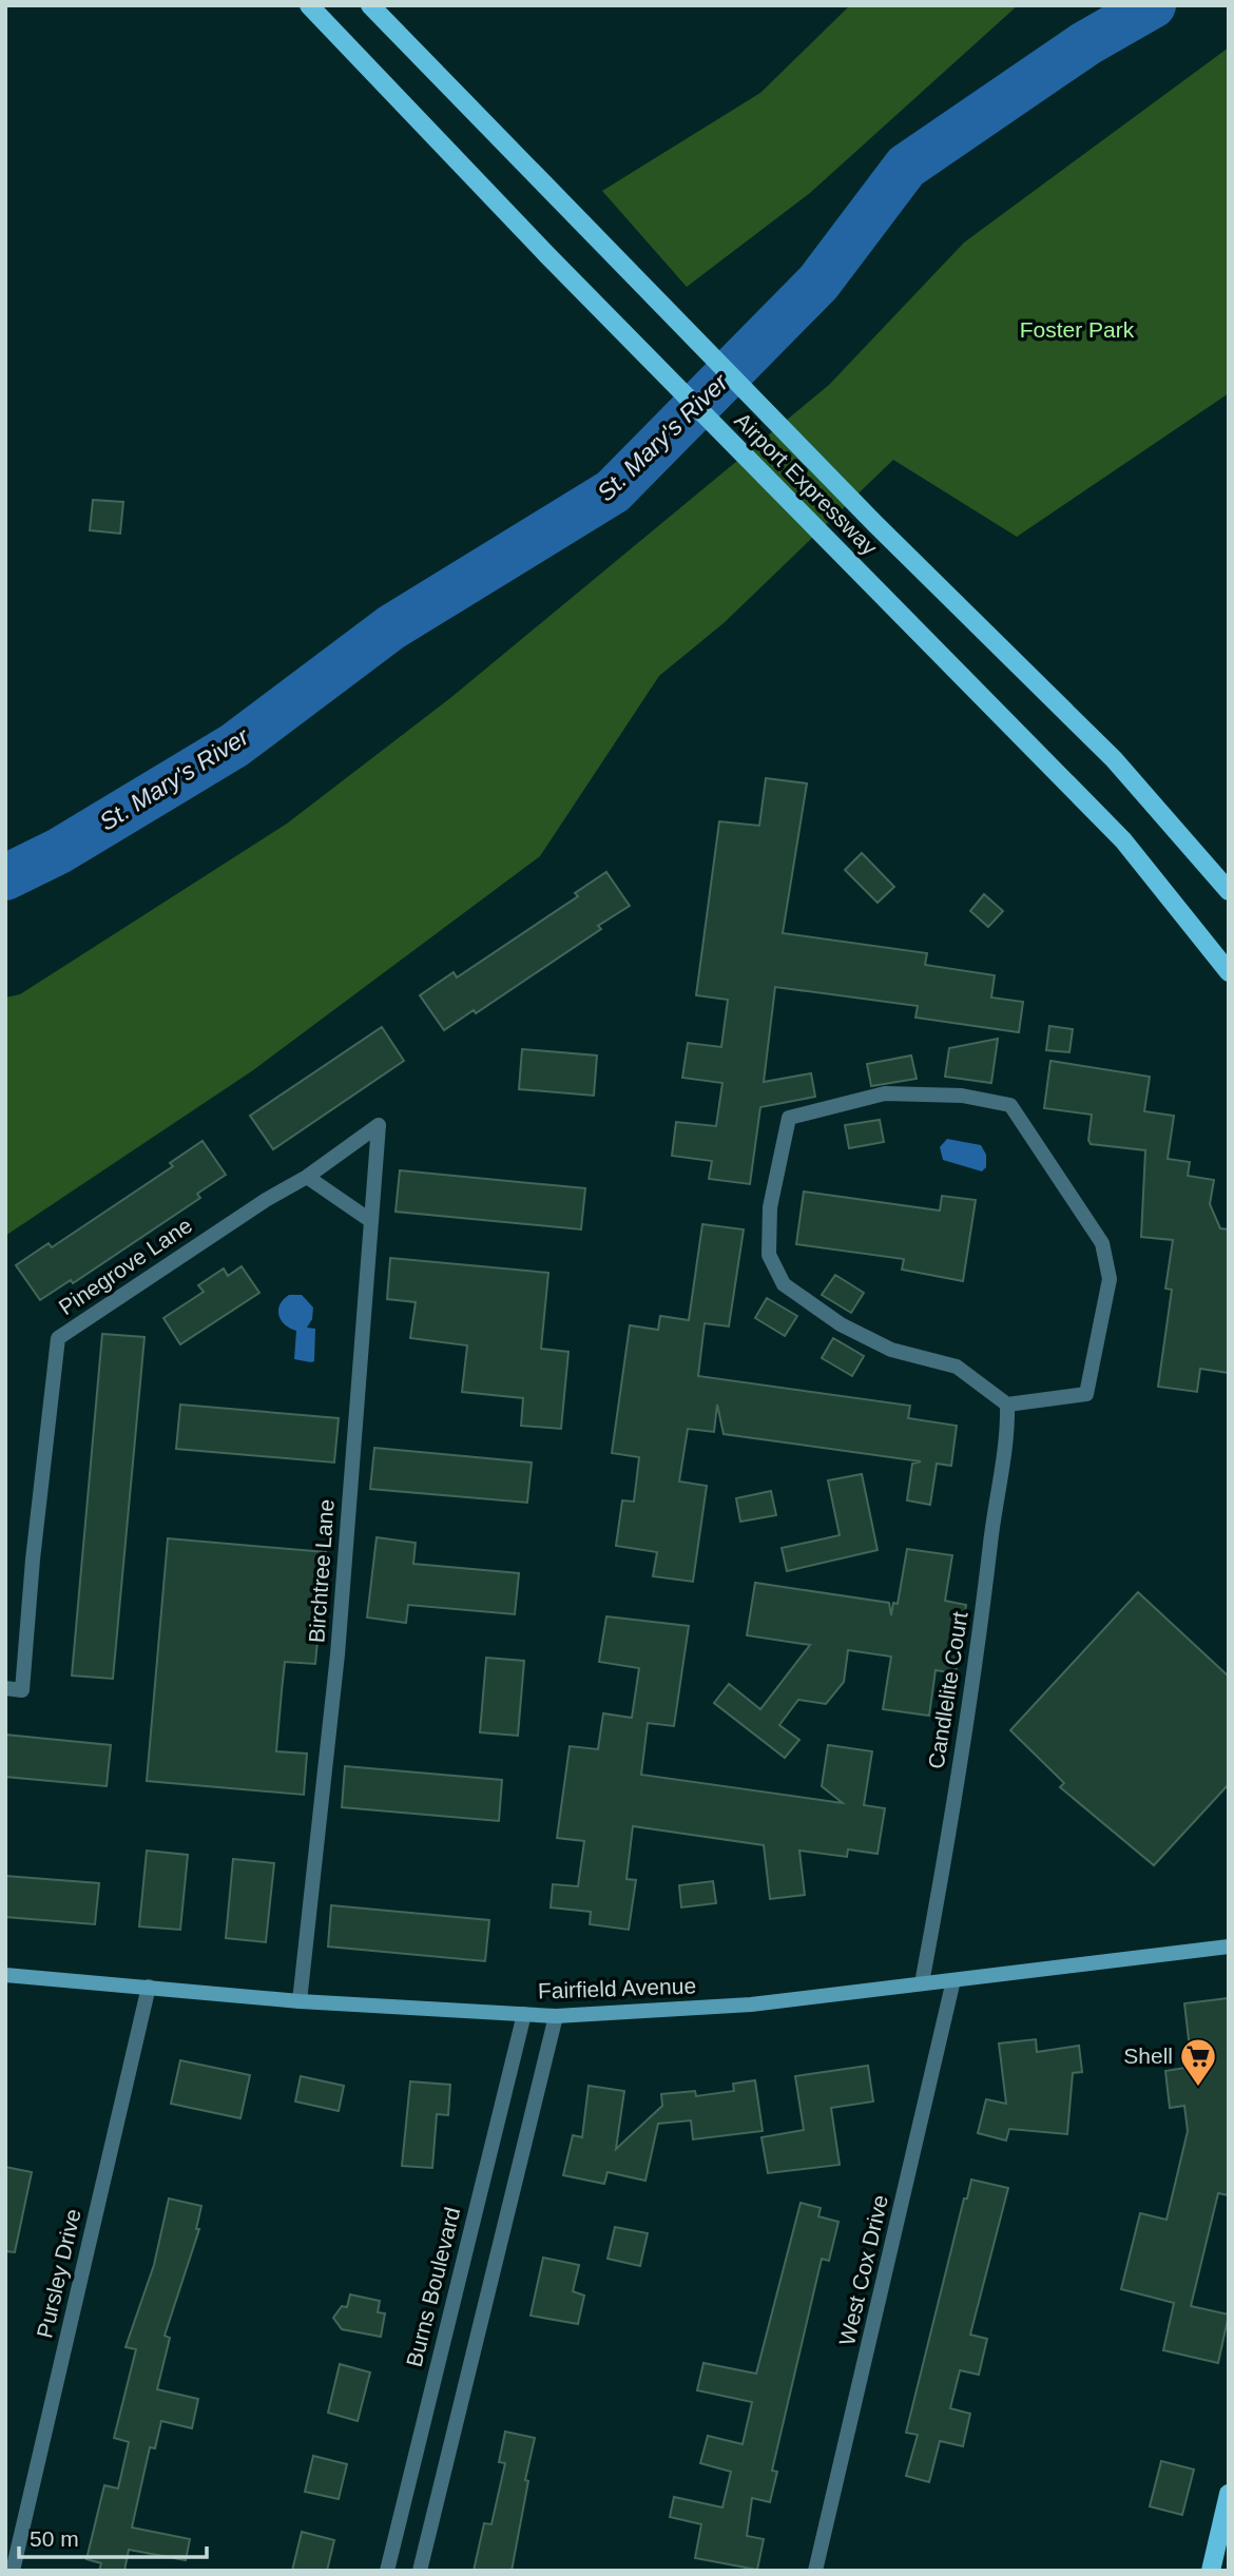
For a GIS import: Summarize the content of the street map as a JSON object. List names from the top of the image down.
{
  "streets": {
    "main road": ["Airport Expressway", "Fairfield Avenue"],
    "street": [
      "Pinegrove Lane",
      "Birchtree Lane",
      "Candlelite Court",
      "West Cox Drive",
      "Pursley Drive",
      "Burns Boulevard"
    ]
  },
  "crossings": [
    ["Pinegrove Lane", "Birchtree Lane"],
    ["Birchtree Lane", "Fairfield Avenue"],
    ["Candlelite Court", "Fairfield Avenue"],
    ["Fairfield Avenue", "West Cox Drive"],
    ["Fairfield Avenue", "Pursley Drive"],
    ["Fairfield Avenue", "Burns Boulevard"]
  ],
  "water": ["St. Mary's River"],
  "parks": ["Foster Park"],
  "places": {
    "supermarket": ["Shell"]
  },
  "scale_bar": "50 m"
}
